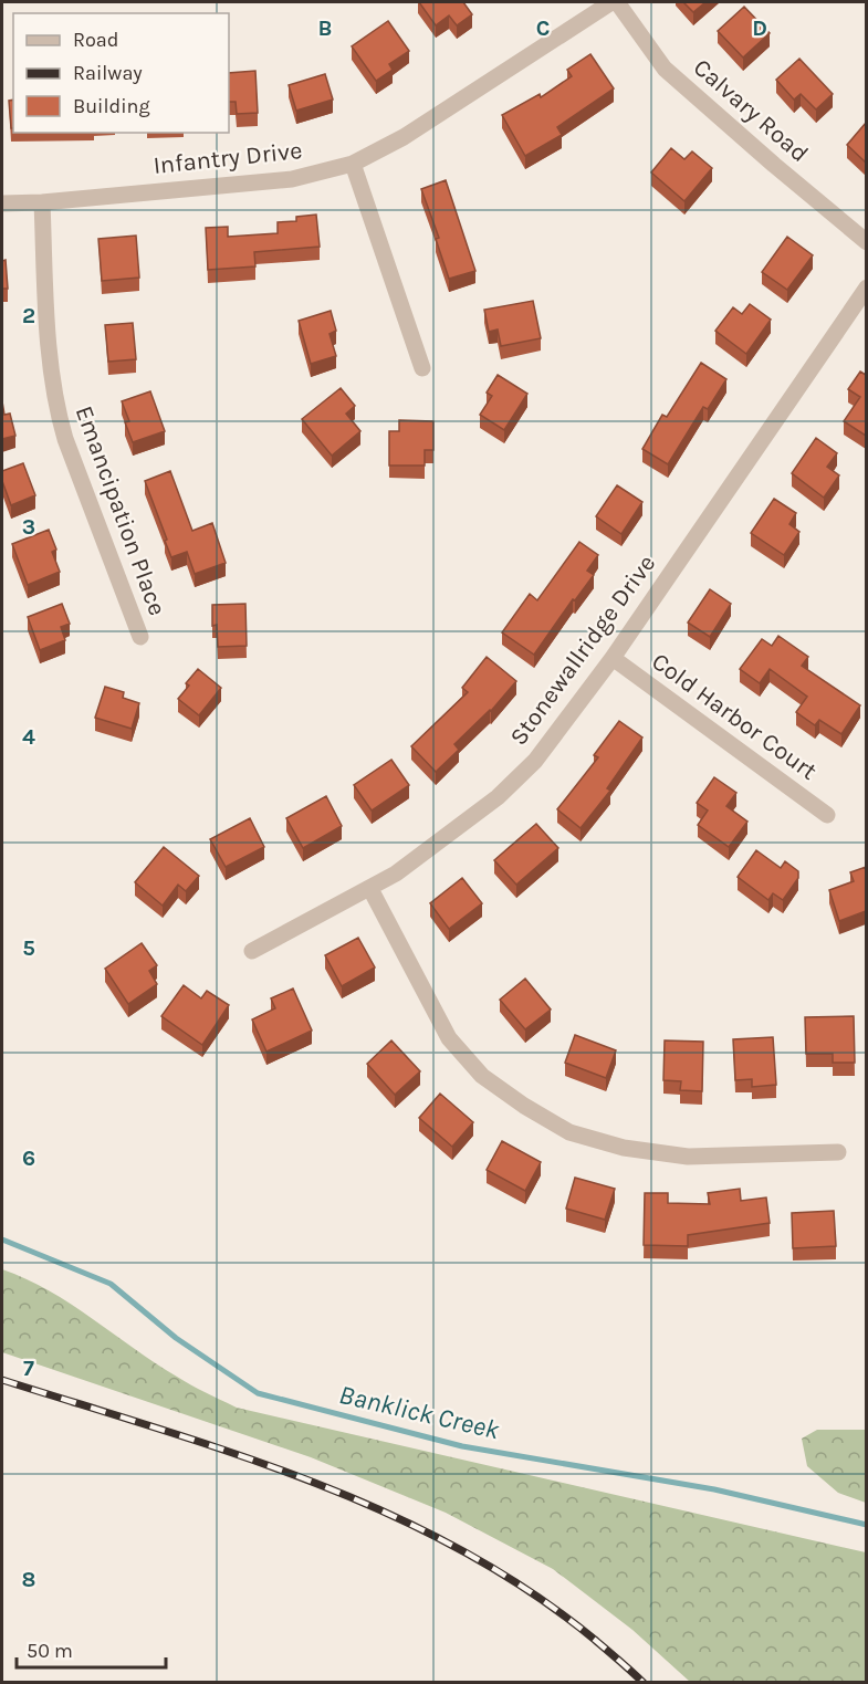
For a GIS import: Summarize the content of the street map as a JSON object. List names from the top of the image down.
{
  "streets": {
    "street": [
      "Calvary Road",
      "Infantry Drive",
      "Emancipation Place",
      "Stonewallridge Drive",
      "Cold Harbor Court"
    ]
  },
  "crossings": [
    ["Infantry Drive", "Emancipation Place"],
    ["Stonewallridge Drive", "Cold Harbor Court"]
  ],
  "water": ["Banklick Creek"],
  "legend": ["Road", "Railway", "Building"],
  "scale_bar": "50 m",
  "grid": {
    "columns": ["B", "C", "D"],
    "rows": [
      "2",
      "3",
      "4",
      "5",
      "6",
      "7",
      "8"
    ]
  }
}
